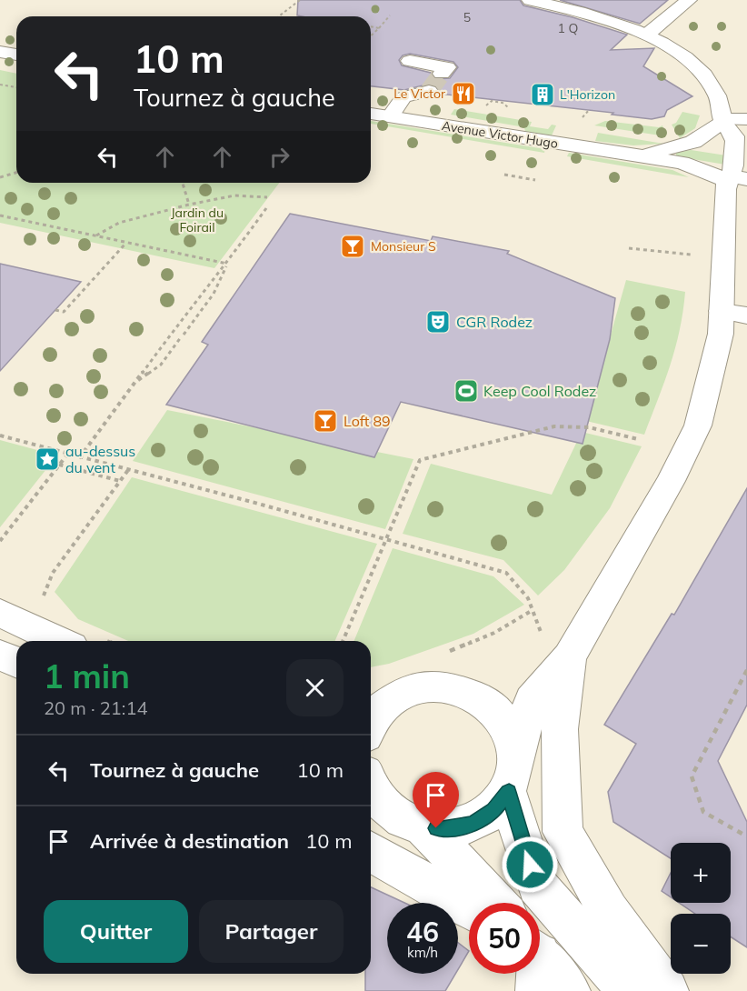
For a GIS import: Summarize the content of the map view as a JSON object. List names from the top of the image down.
{
  "streets": {
    "main road": ["Avenue Victor Hugo"]
  },
  "parks": ["Jardin du Foirail"],
  "places": {
    "restaurant": ["Le Victor"],
    "building": ["L'Horizon"],
    "bar": ["Monsieur S", "Loft 89"],
    "theatre": ["CGR Rodez"],
    "sports": ["Keep Cool Rodez"],
    "place": ["au-dessus du vent"]
  },
  "house_numbers": ["5", "1 Q"],
  "page": {
    "turn": ["10 m", "Tournez à gauche"],
    "heading": ["1 min", "20 m · 21:14"],
    "list": [
      {
        "name": "Tournez à gauche",
        "value": "10 m"
      },
      {
        "name": "Arrivée à destination",
        "value": "10 m"
      }
    ],
    "map_buttons": ["+", "−"],
    "buttons": ["Quitter", "Partager"],
    "speed": "46 km/h",
    "limit": "50"
  }
}
